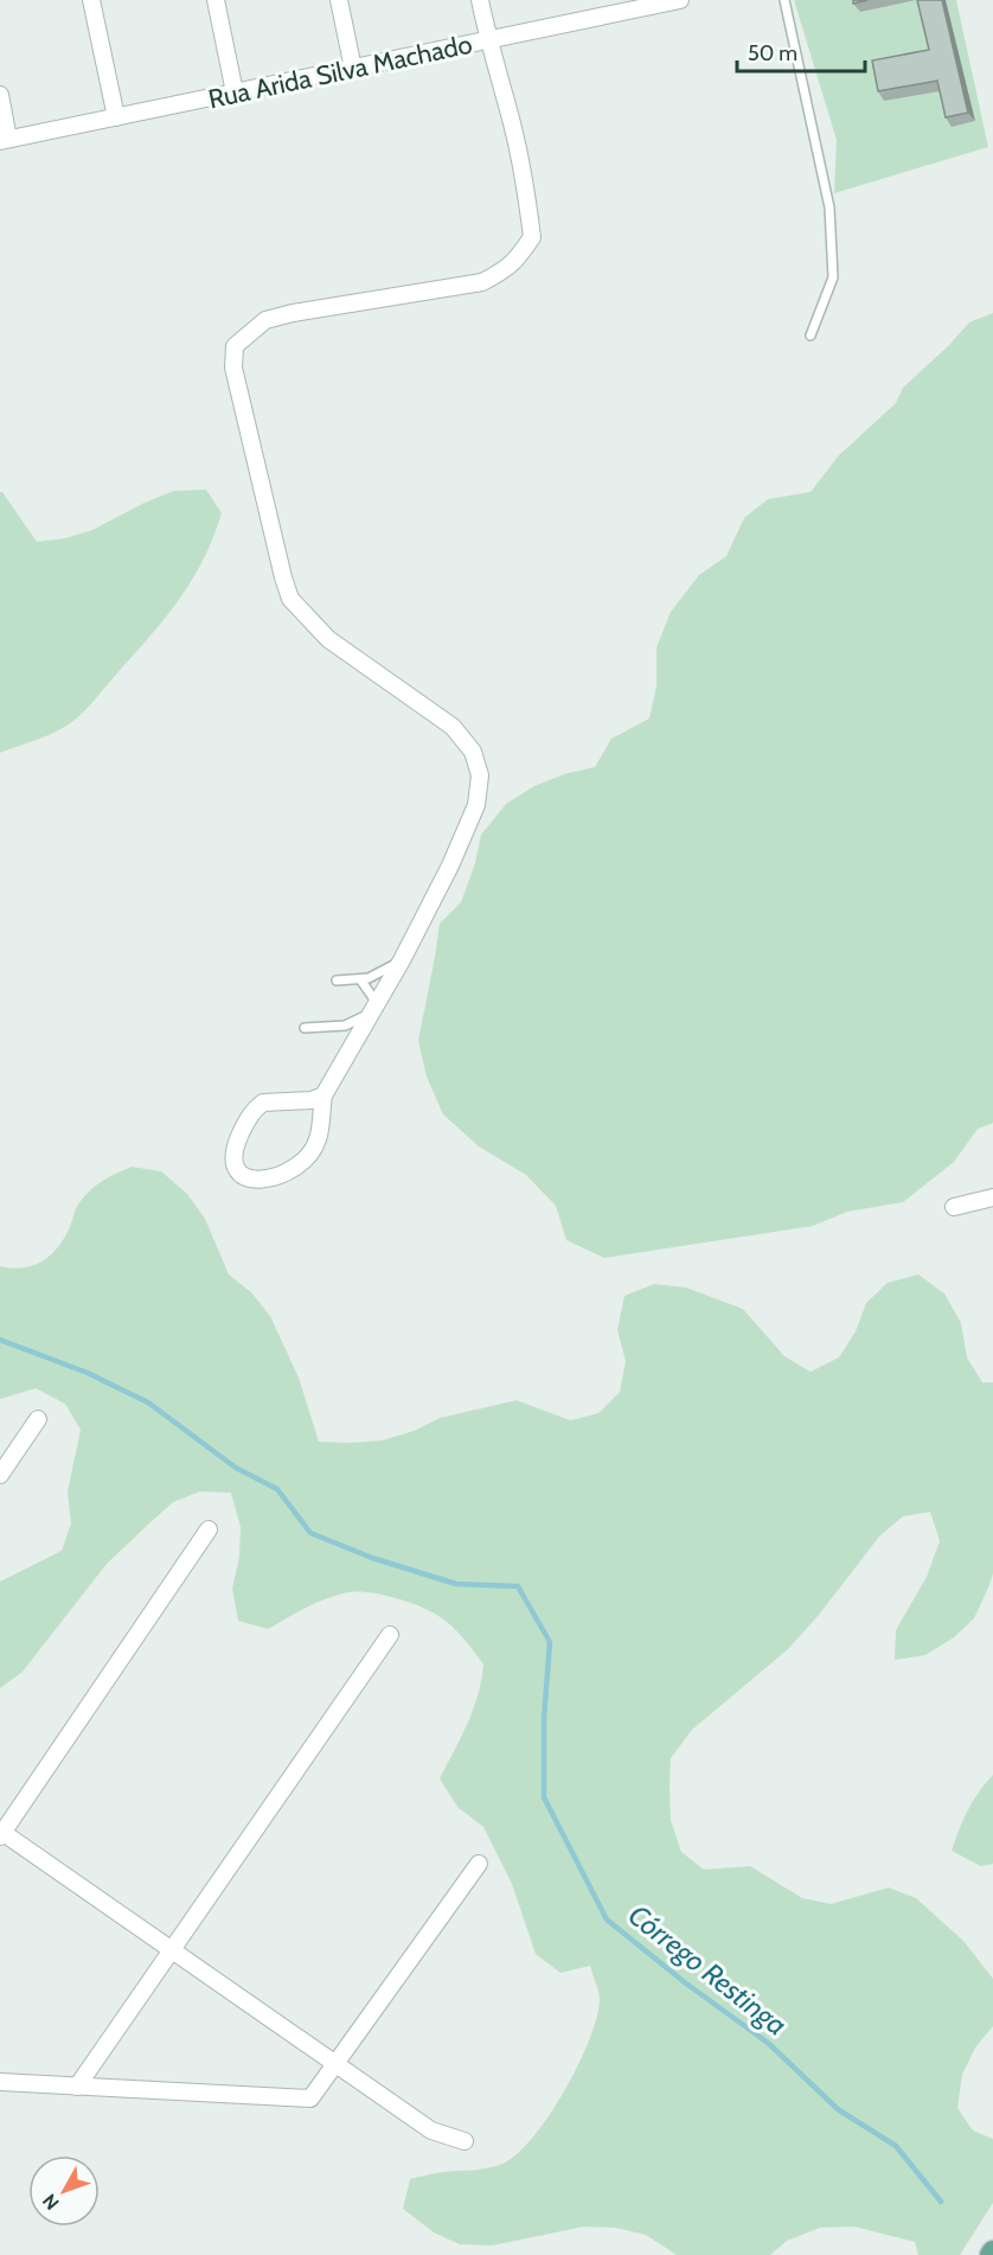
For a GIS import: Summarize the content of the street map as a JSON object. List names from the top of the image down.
{
  "streets": {
    "street": ["Rua Arida Silva Machado"]
  },
  "water": ["Córrego Restinga"],
  "scale_bar": "50 m",
  "north": "bottom left"
}
